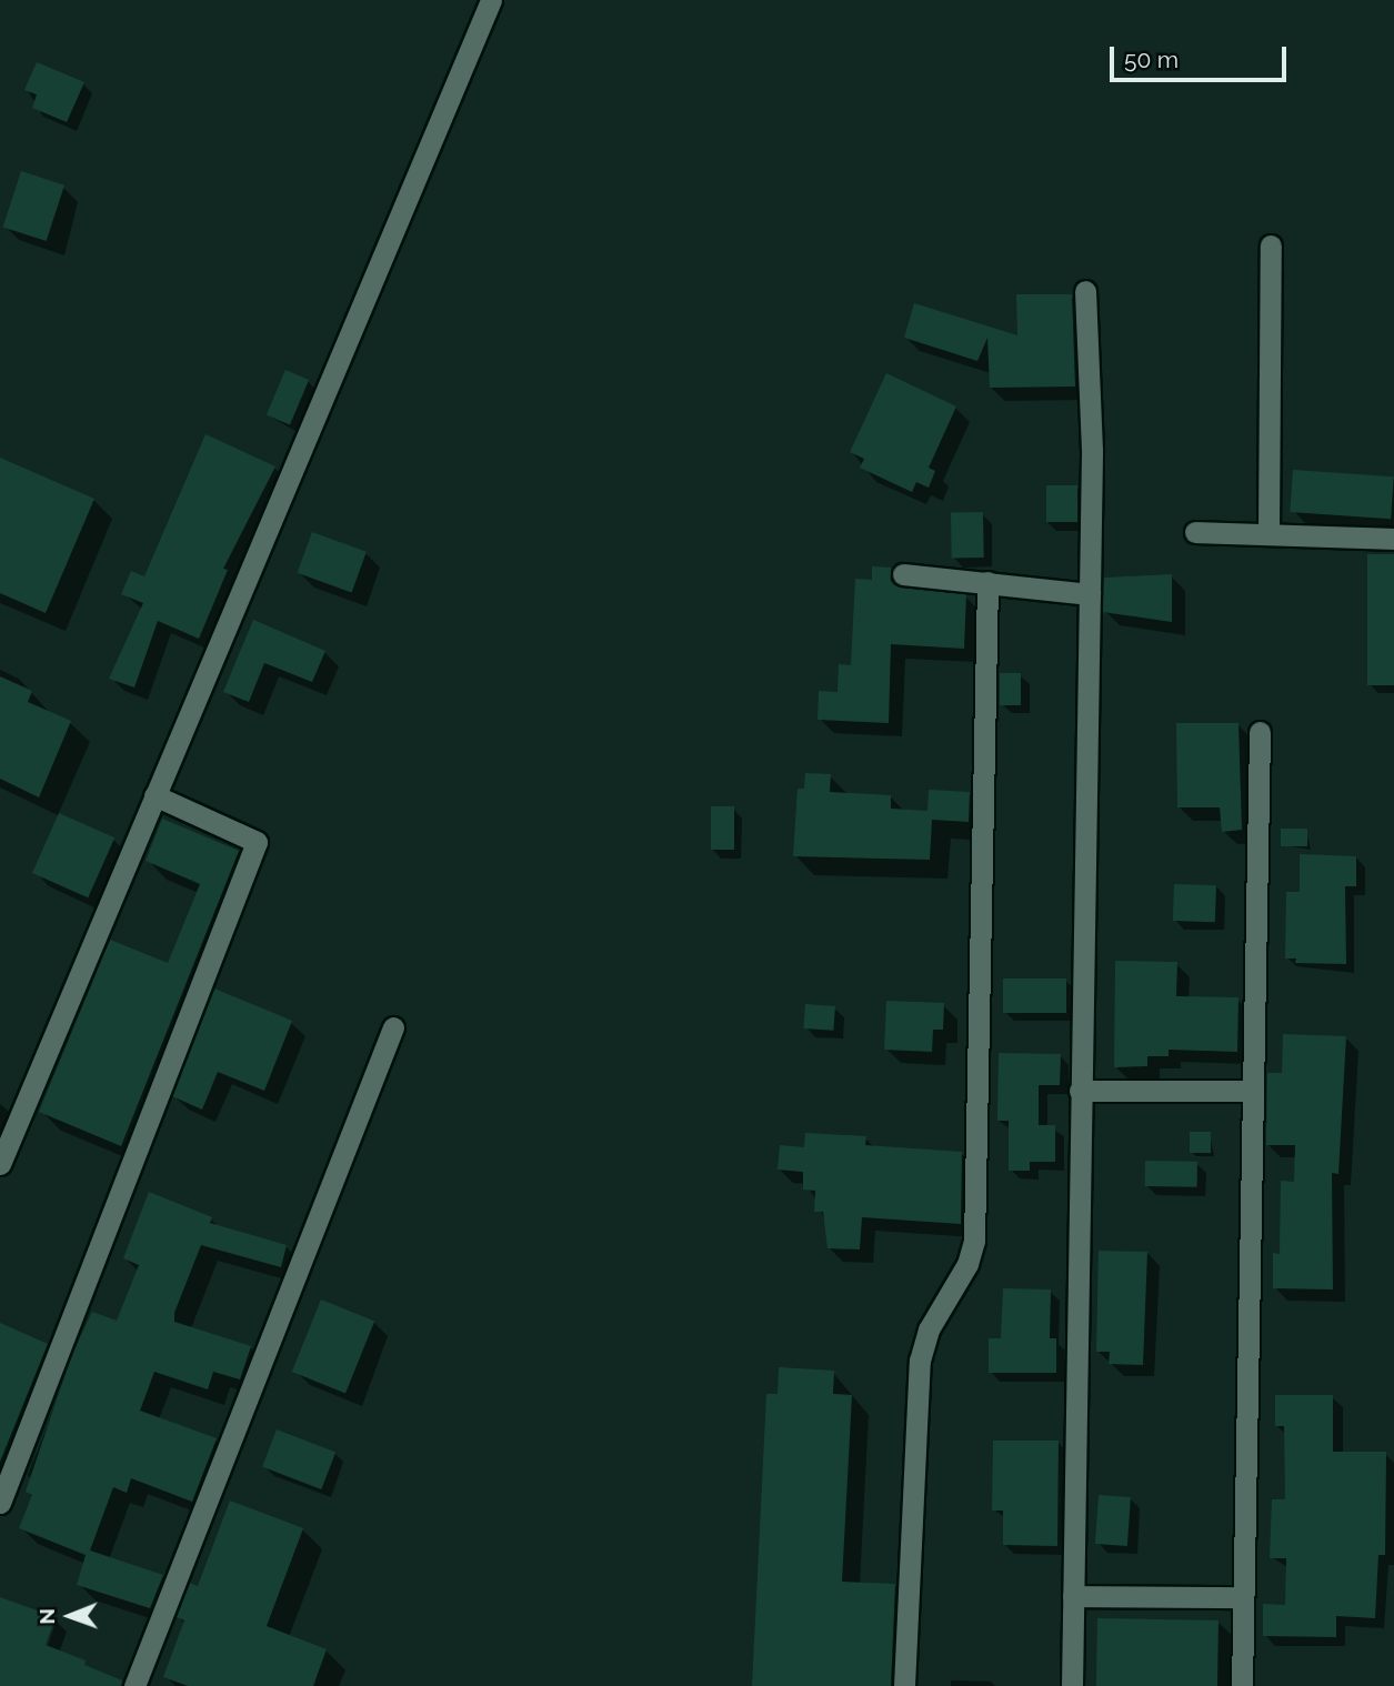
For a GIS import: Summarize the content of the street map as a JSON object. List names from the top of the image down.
{
  "scale_bar": "50 m",
  "north": "left"
}
